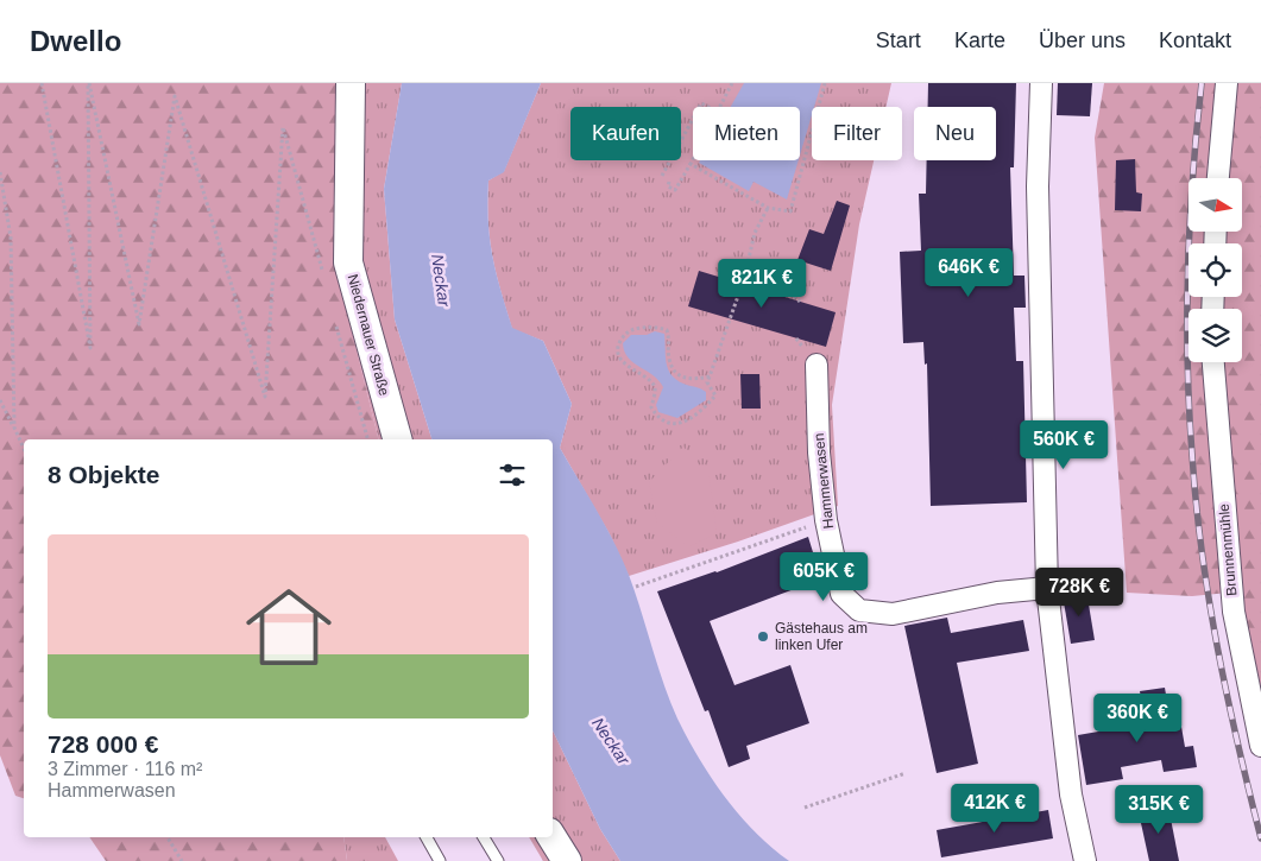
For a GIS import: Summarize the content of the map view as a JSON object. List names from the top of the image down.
{
  "streets": {
    "main road": ["Niedernauer Straße"],
    "street": ["Hammerwasen", "Brunnenmühle"]
  },
  "water": ["Neckar"],
  "places": ["Gästehaus am linken Ufer"],
  "north": "right",
  "page": {
    "header": "Dwello",
    "nav": [
      "Start",
      "Karte",
      "Über uns",
      "Kontakt"
    ],
    "chip": [
      "Kaufen",
      "Mieten",
      "Filter",
      "Neu"
    ],
    "price": [
      "646K €",
      "821K €",
      "560K €",
      "605K €",
      "728K €",
      "360K €",
      "412K €",
      "315K €"
    ],
    "heading": "8 Objekte",
    "list": [
      {
        "name": "728 000 €",
        "note": "3 Zimmer · 116 m² · Hammerwasen"
      }
    ]
  }
}
